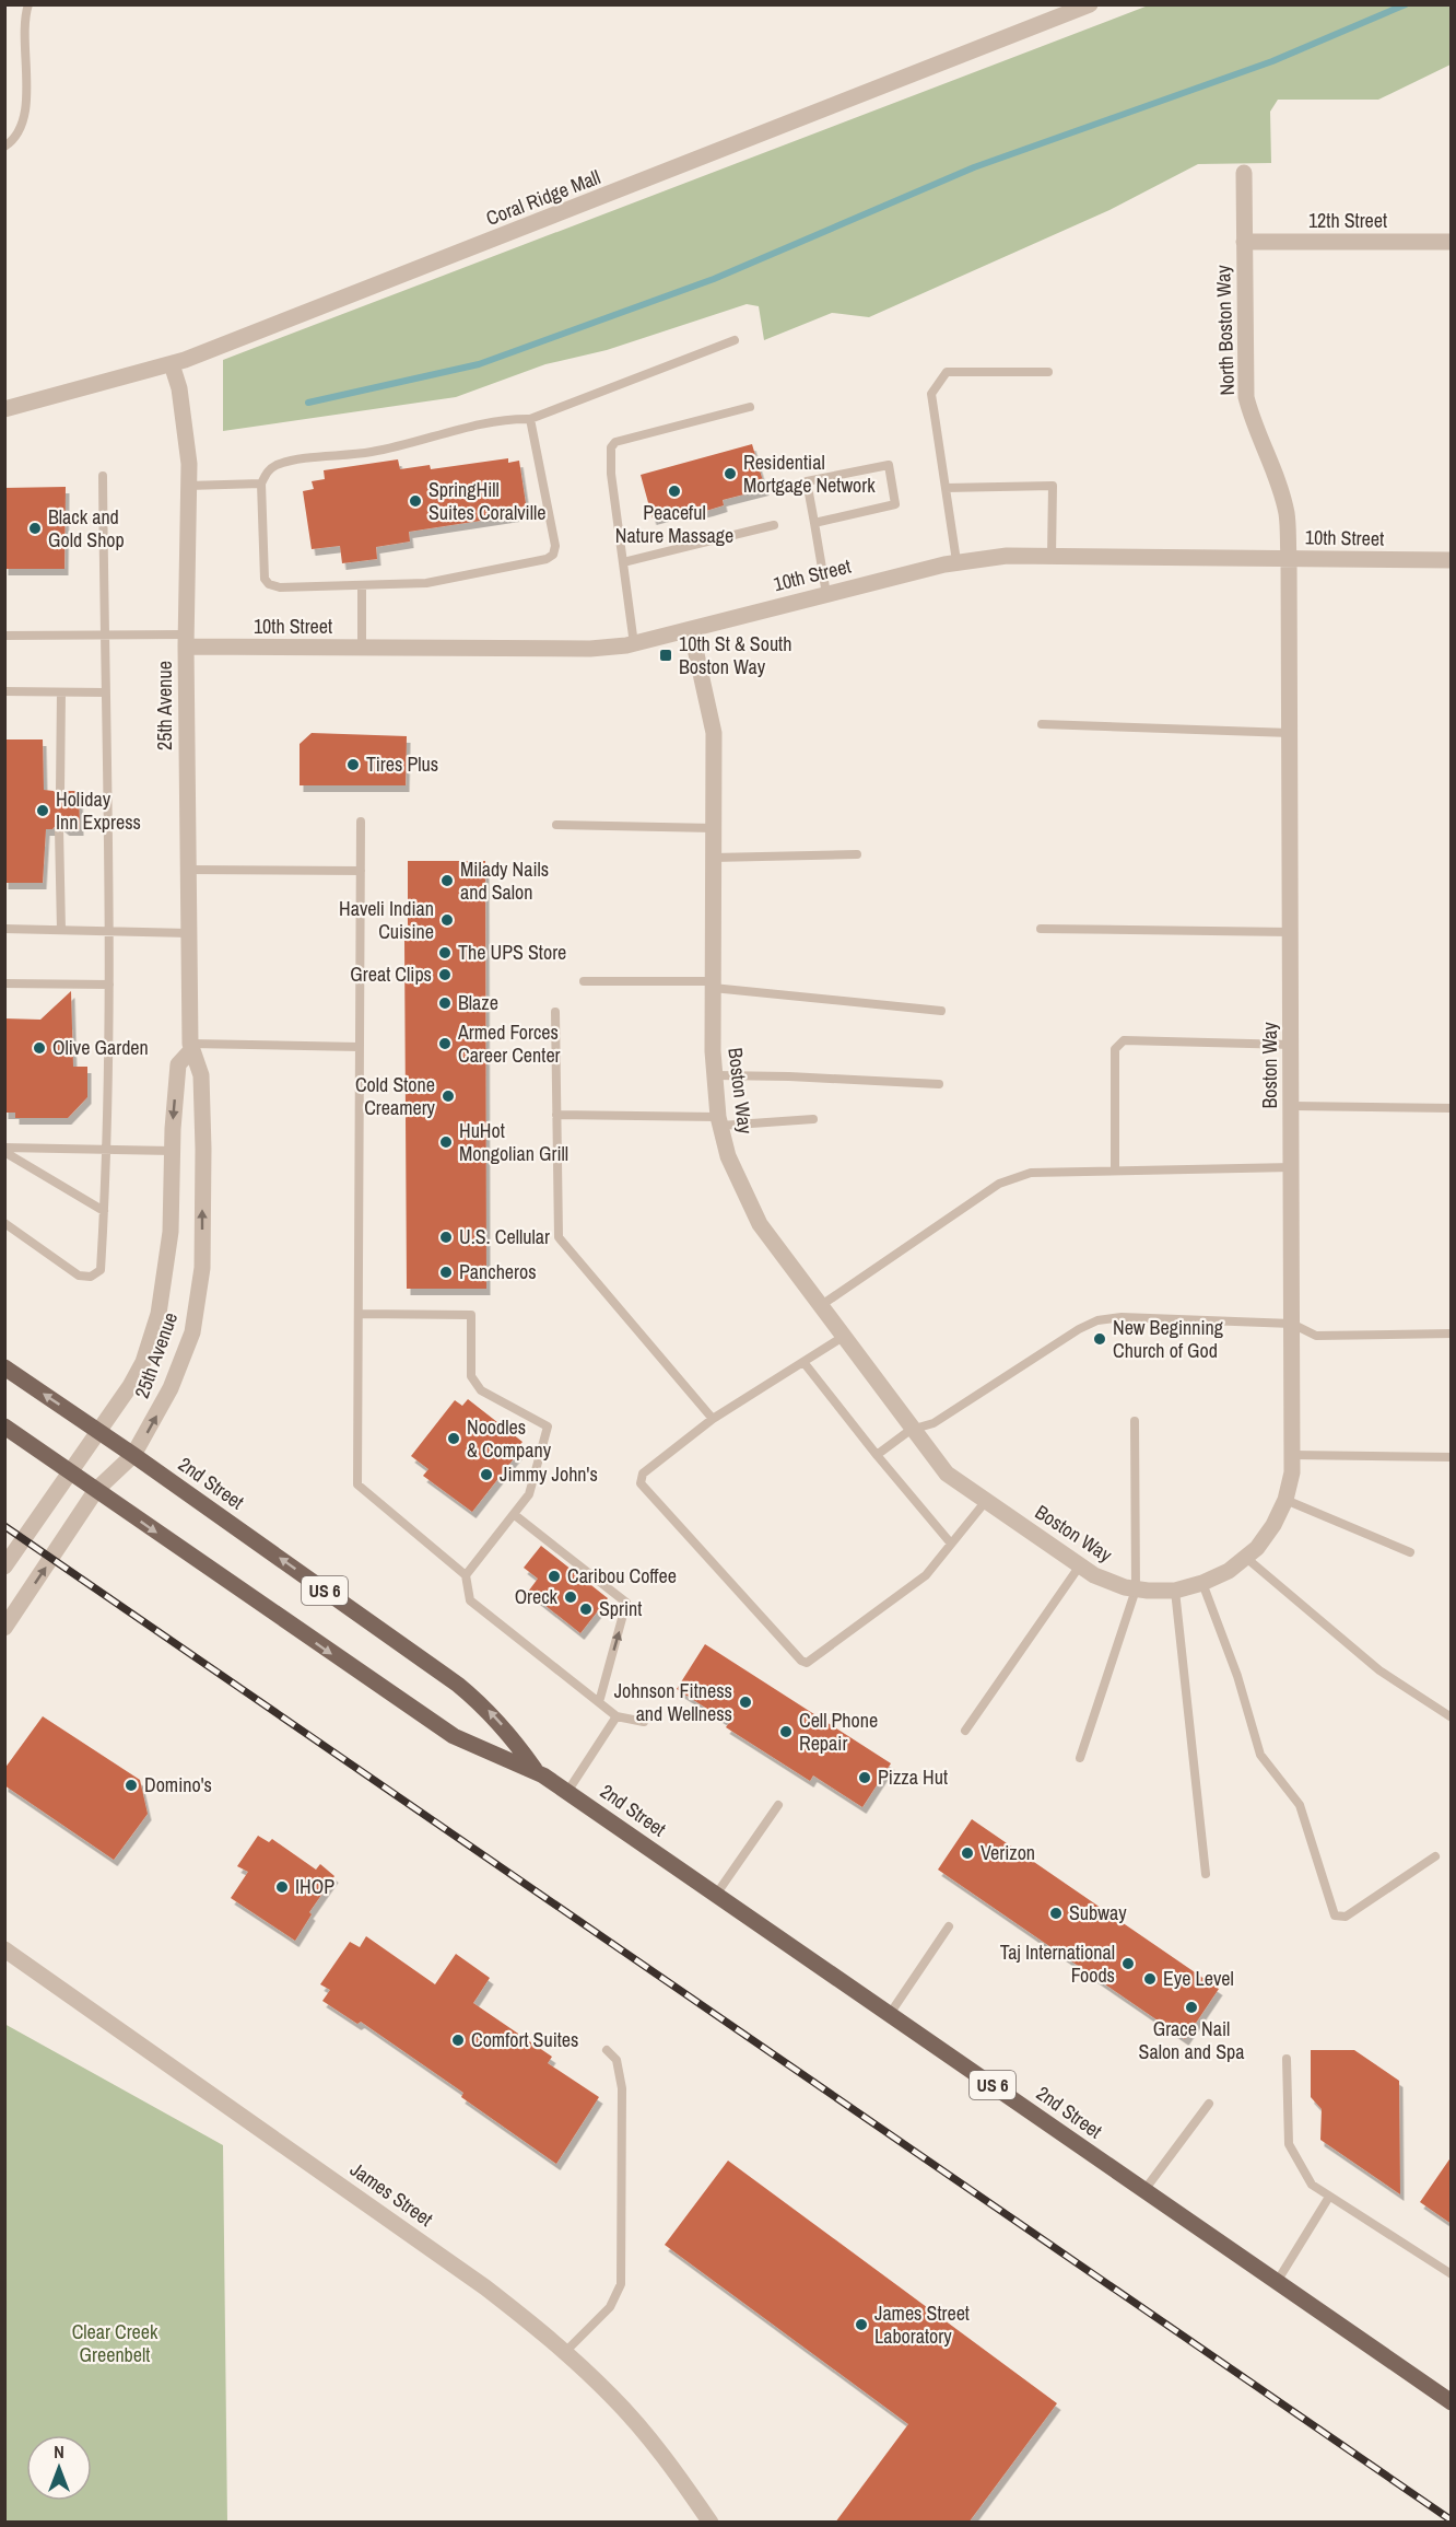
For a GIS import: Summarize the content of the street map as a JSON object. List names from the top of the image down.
{
  "streets": {
    "main road": ["2nd Street", "US 6"],
    "street": [
      "Coral Ridge Mall",
      "12th Street",
      "North Boston Way",
      "10th Street",
      "25th Avenue",
      "Boston Way",
      "James Street"
    ]
  },
  "crossings": [
    ["Coral Ridge Mall", "25th Avenue"],
    ["12th Street", "North Boston Way"],
    ["North Boston Way", "10th Street"],
    ["North Boston Way", "Boston Way"],
    ["10th Street", "25th Avenue"],
    ["10th Street", "Boston Way"],
    ["25th Avenue", "2nd Street"]
  ],
  "parks": ["Clear Creek Greenbelt"],
  "places": {
    "other": [
      "Residential Mortgage Network",
      "Peaceful Nature Massage",
      "SpringHill Suites Coralville",
      "Black and Gold Shop",
      "Tires Plus",
      "Holiday Inn Express",
      "Milady Nails and Salon",
      "Haveli Indian Cuisine",
      "The UPS Store",
      "Great Clips",
      "Blaze",
      "Armed Forces Career Center",
      "Olive Garden",
      "Cold Stone Creamery",
      "HuHot Mongolian Grill",
      "U.S. Cellular",
      "Pancheros",
      "New Beginning Church of God",
      "Noodles & Company",
      "Jimmy John's",
      "Caribou Coffee",
      "Oreck",
      "Sprint",
      "Johnson Fitness and Wellness",
      "Cell Phone Repair",
      "Pizza Hut",
      "Domino's",
      "Verizon",
      "IHOP",
      "Subway",
      "Taj International Foods",
      "Eye Level",
      "Grace Nail Salon and Spa",
      "Comfort Suites",
      "James Street Laboratory"
    ],
    "transit": ["10th St & South Boston Way"]
  },
  "north": "top"
}
